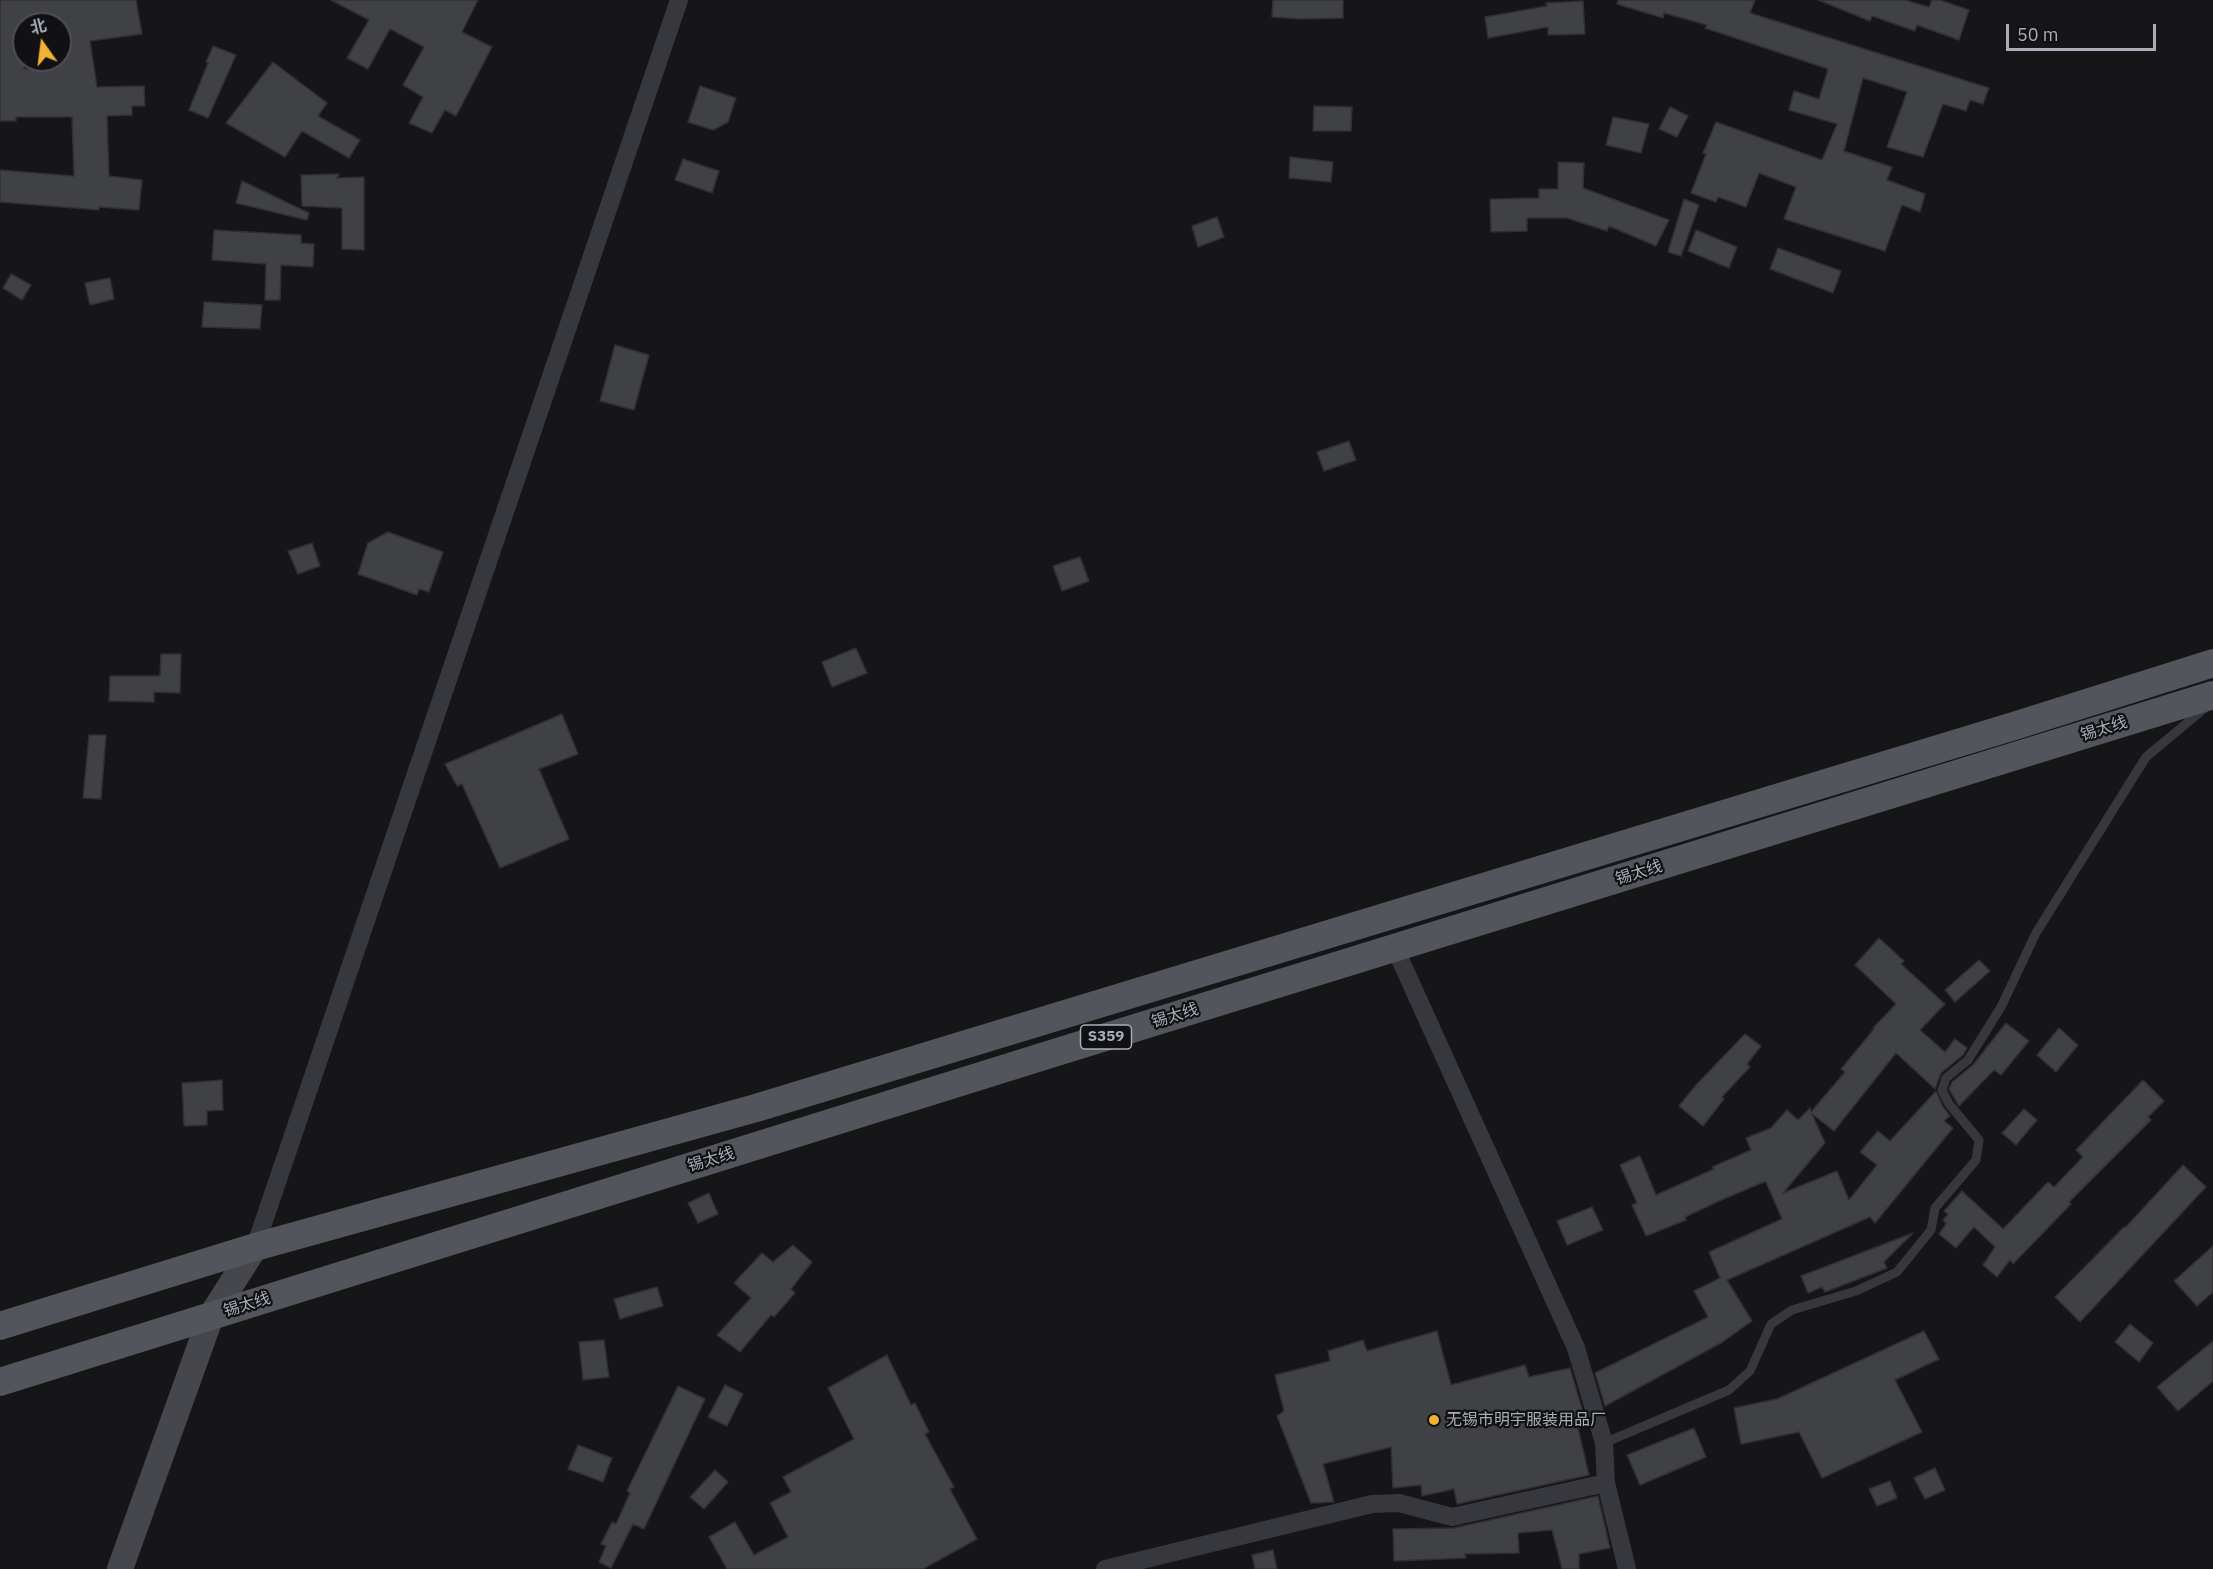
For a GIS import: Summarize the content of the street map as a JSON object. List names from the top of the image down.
{
  "streets": {
    "main road": ["锡太线", "S359"]
  },
  "places": ["无锡市明宇服装用品厂"],
  "scale_bar": "50 m",
  "north": "top"
}
